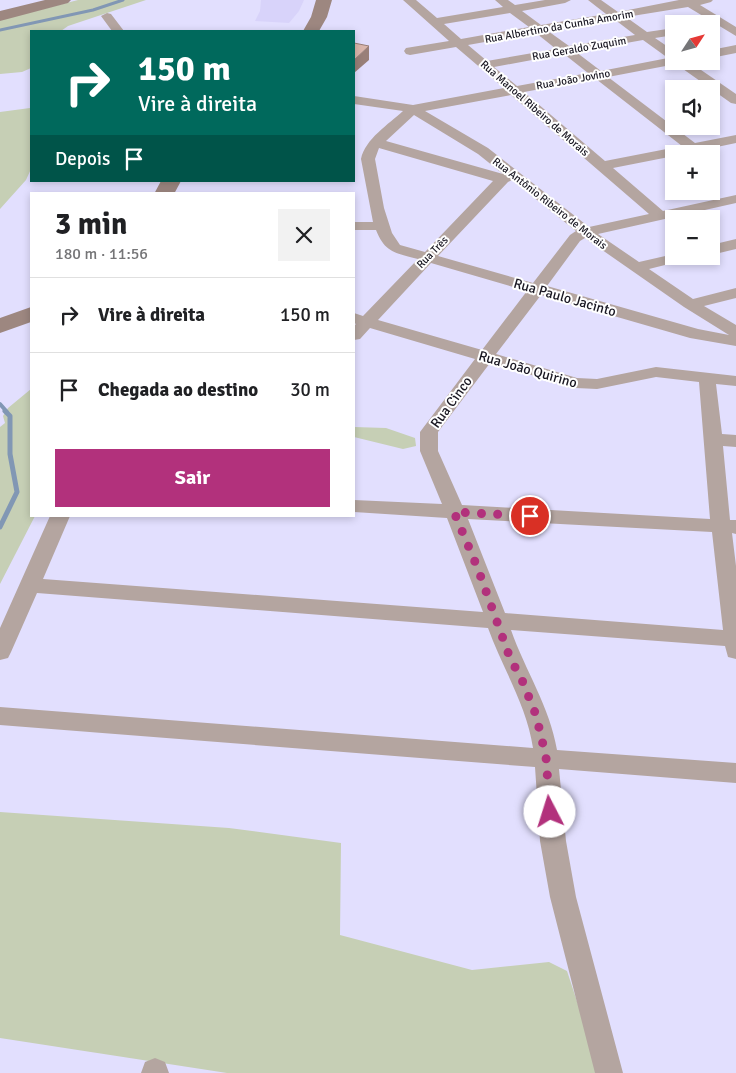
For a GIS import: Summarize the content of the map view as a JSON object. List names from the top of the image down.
{
  "streets": {
    "street": [
      "Rua Albertino da Cunha Amorim",
      "Rua Geraldo Zuquim",
      "Rua João Jovino",
      "Rua Manoel Ribeiro de Morais",
      "Rua Antônio Ribeiro de Morais",
      "Rua Três",
      "Rua Paulo Jacinto",
      "Rua João Quirino",
      "Rua Cinco"
    ]
  },
  "crossings": [
    ["Rua Albertino da Cunha Amorim", "Rua Manoel Ribeiro de Morais"],
    ["Rua Geraldo Zuquim", "Rua Manoel Ribeiro de Morais"],
    ["Rua João Jovino", "Rua Manoel Ribeiro de Morais"],
    ["Rua João Jovino", "Rua Antônio Ribeiro de Morais"],
    ["Rua Antônio Ribeiro de Morais", "Rua Três"],
    ["Rua Antônio Ribeiro de Morais", "Rua Cinco"],
    ["Rua Três", "Rua Paulo Jacinto"],
    ["Rua Três", "Rua João Quirino"],
    ["Rua Paulo Jacinto", "Rua Cinco"],
    ["Rua João Quirino", "Rua Cinco"]
  ],
  "north": "top right",
  "page": {
    "map_buttons": ["+", "−"],
    "turn": ["150 m", "Vire à direita"],
    "then": "Depois",
    "heading": ["3 min", "180 m · 11:56"],
    "list": [
      {
        "name": "Vire à direita",
        "value": "150 m"
      },
      {
        "name": "Chegada ao destino",
        "value": "30 m"
      }
    ],
    "buttons": "Sair"
  }
}
